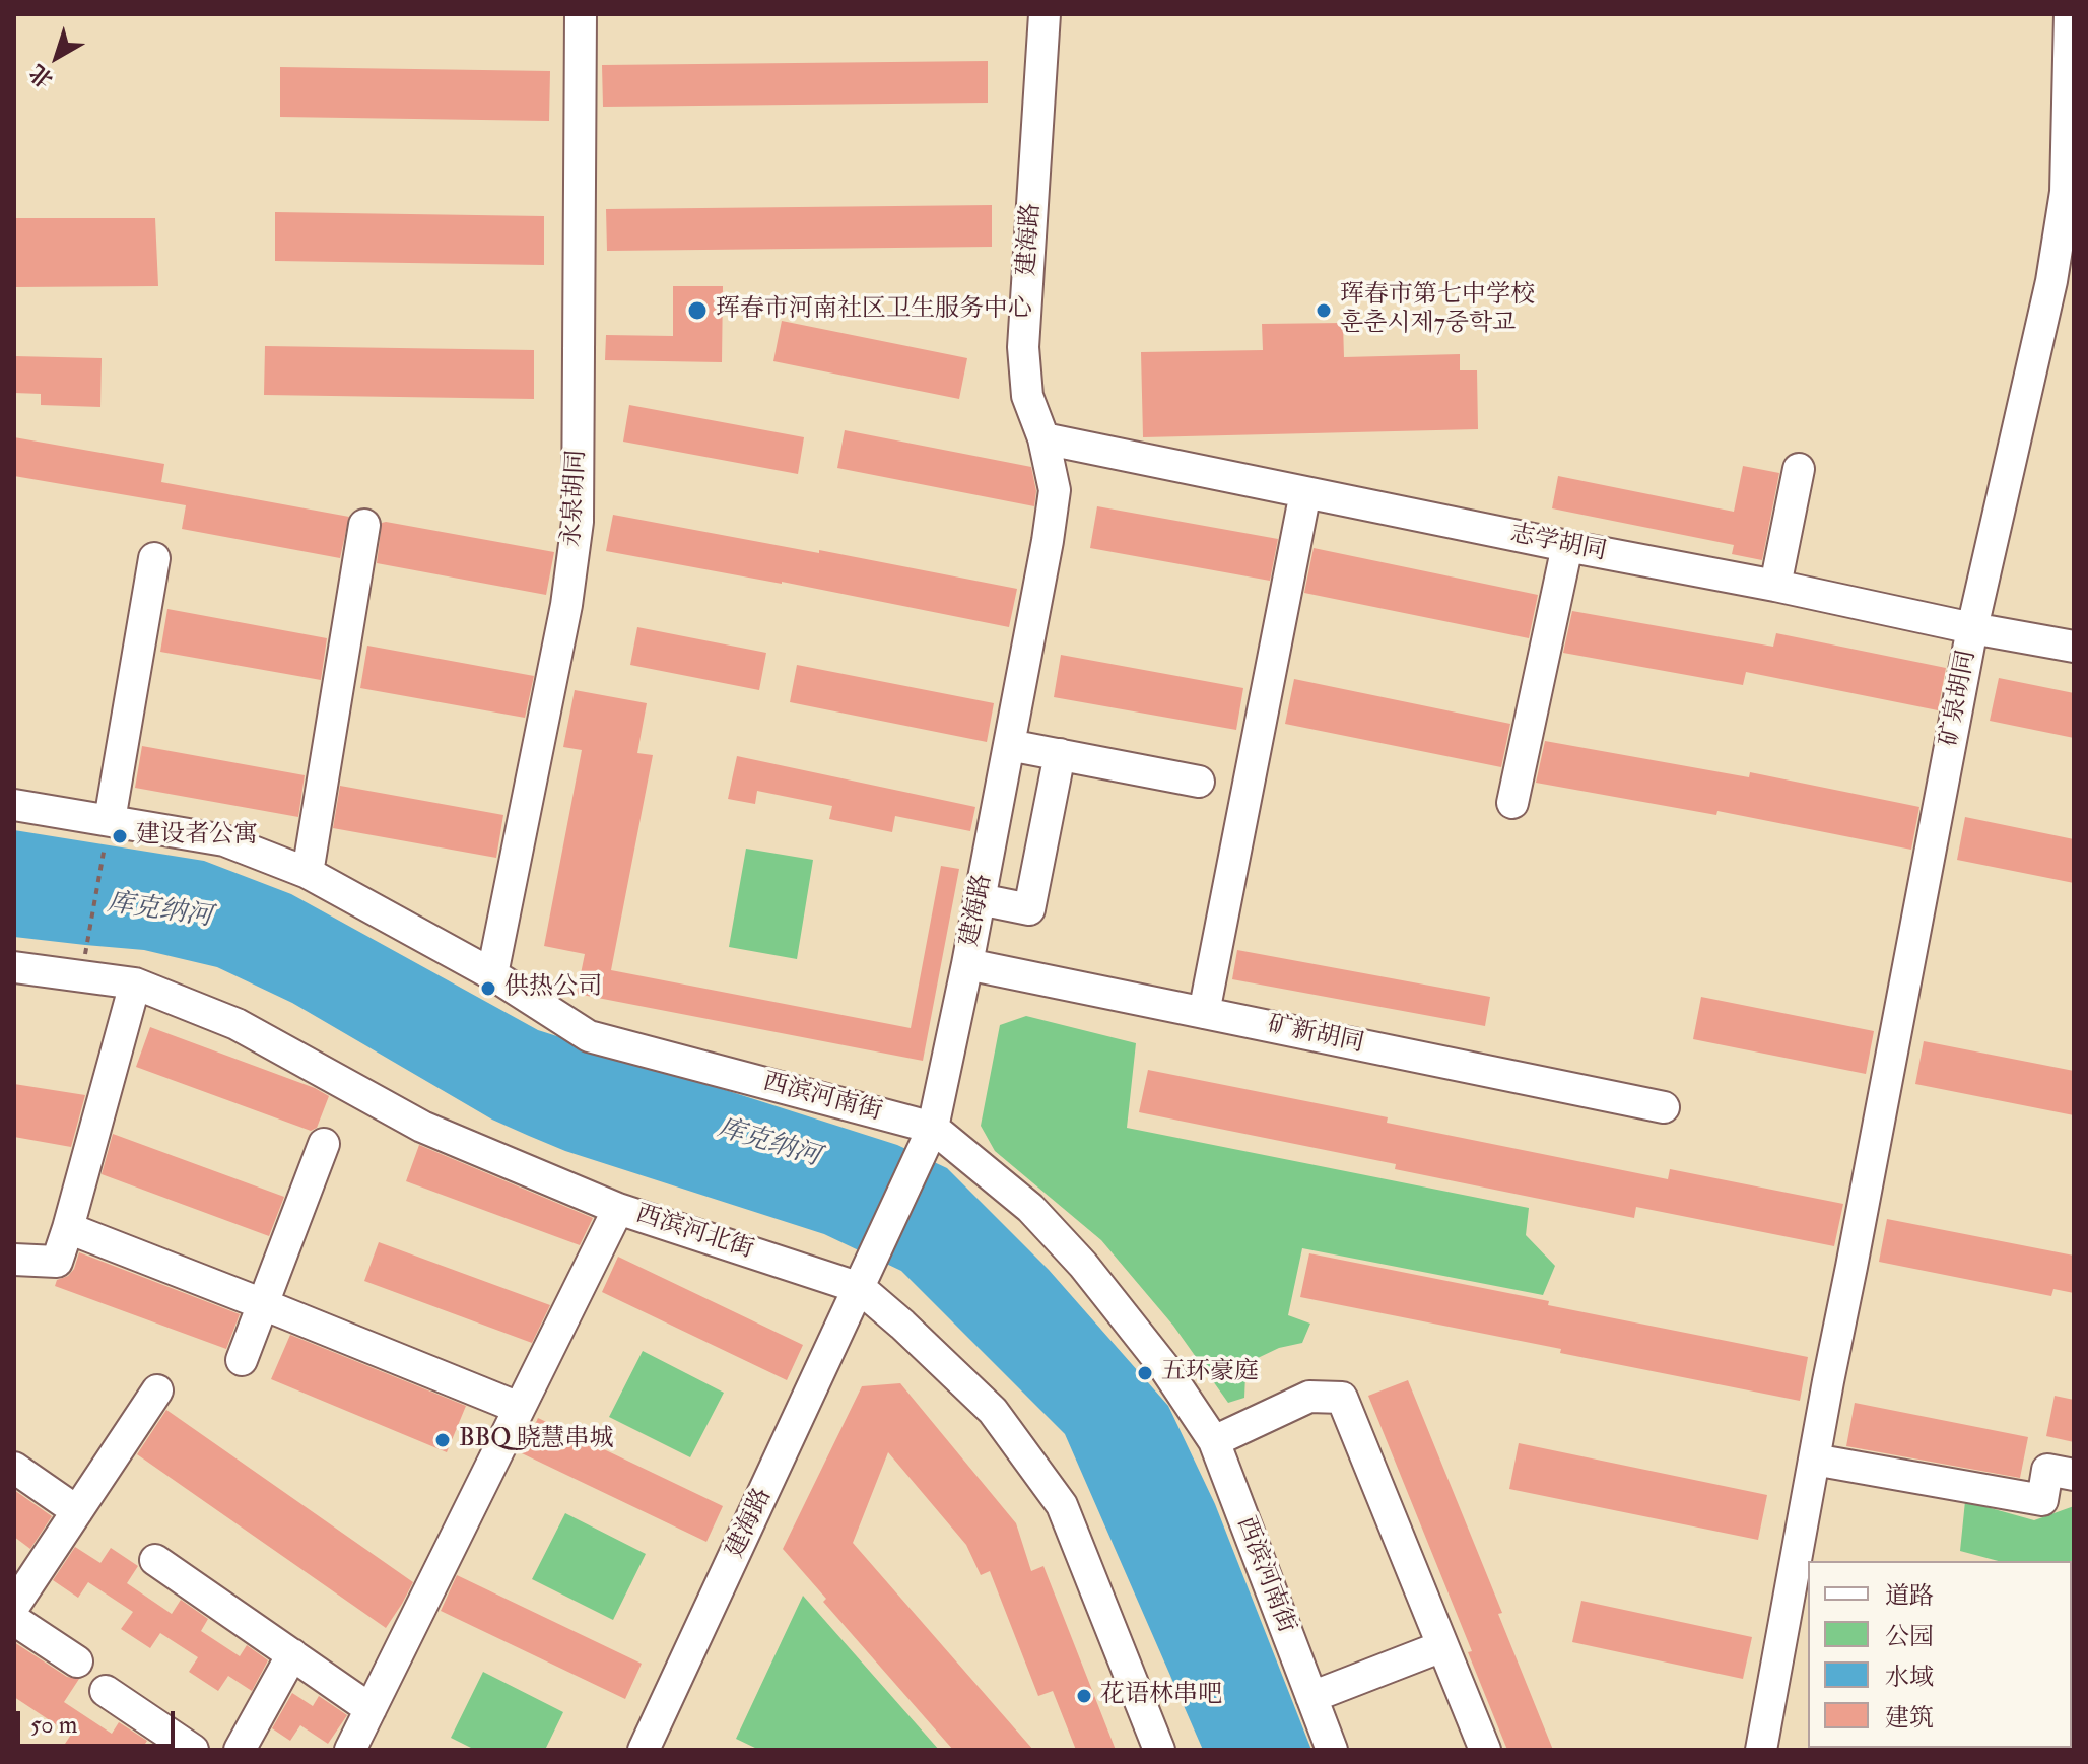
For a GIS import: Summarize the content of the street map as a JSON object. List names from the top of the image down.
{
  "streets": {
    "street": [
      "建海路",
      "永泉胡同",
      "志学胡同",
      "矿泉胡同",
      "矿新胡同",
      "西滨河南街",
      "西滨河北街"
    ]
  },
  "crossings": [
    ["建海路", "志学胡同"],
    ["建海路", "矿新胡同"],
    ["建海路", "西滨河南街"],
    ["建海路", "西滨河北街"],
    ["永泉胡同", "西滨河南街"],
    ["志学胡同", "矿泉胡同"]
  ],
  "water": ["库克纳河"],
  "places": [
    "珲春市河南社区卫生服务中心",
    "珲春市第七中学校 훈춘시제7중학교",
    "建设者公寓",
    "供热公司",
    "五环豪庭",
    "BBQ 晓慧串城",
    "花语林串吧"
  ],
  "legend": [
    "道路",
    "公园",
    "水域",
    "建筑"
  ],
  "scale_bar": "50 m",
  "north": "bottom left"
}
